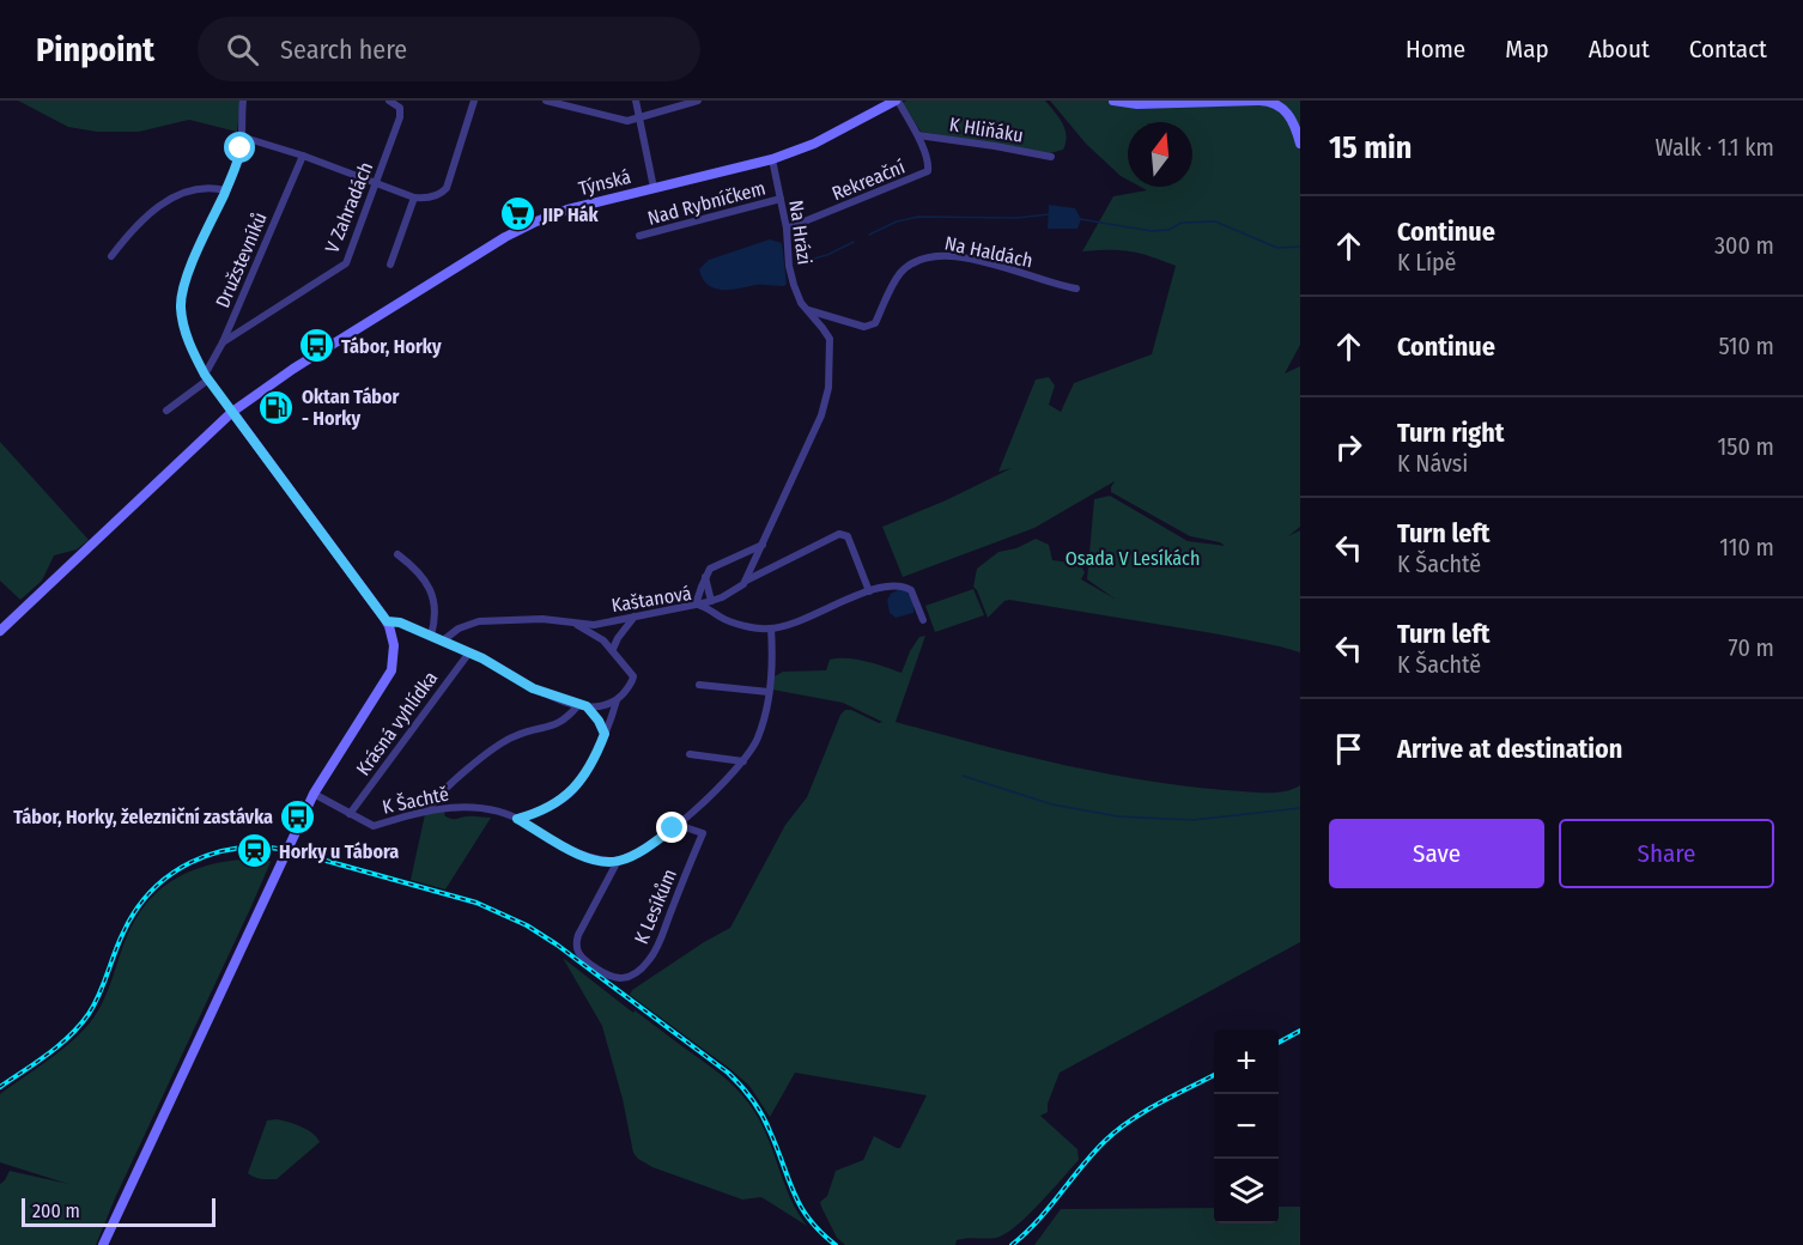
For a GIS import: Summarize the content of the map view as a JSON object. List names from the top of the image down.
{
  "streets": {
    "street": [
      "K Hliňáku",
      "Rekreační",
      "Týnská",
      "Nad Rybníčkem",
      "V Zahradách",
      "Na Hrázi",
      "Na Haldách",
      "Družstevníků",
      "Kaštanová",
      "Krásná vyhlídka",
      "K Šachtě",
      "K Lesíkům"
    ]
  },
  "crossings": [
    ["K Hliňáku", "Rekreační"],
    ["Rekreační", "Týnská"],
    ["Rekreační", "Na Hrázi"],
    ["Týnská", "Na Hrázi"],
    ["Nad Rybníčkem", "Na Hrázi"],
    ["V Zahradách", "Družstevníků"],
    ["Na Hrázi", "Na Haldách"],
    ["Krásná vyhlídka", "K Šachtě"],
    ["K Šachtě", "K Lesíkům"]
  ],
  "parks": ["Osada V Lesíkách"],
  "places": {
    "supermarket": ["JIP Hák"],
    "bus stop": ["Tábor, Horky", "Tábor, Horky, železniční zastávka"],
    "fuel station": ["Oktan Tábor - Horky"],
    "station": ["Horky u Tábora"]
  },
  "scale_bar": "200 m",
  "north": "top",
  "page": {
    "header": "Pinpoint",
    "search": "Search here",
    "nav": [
      "Home",
      "Map",
      "About",
      "Contact"
    ],
    "heading": ["15 min", "Walk · 1.1 km"],
    "list": [
      ["Continue", "K Lípě", "300 m"],
      ["Continue", "510 m"],
      ["Turn right", "K Návsi", "150 m"],
      ["Turn left", "K Šachtě", "110 m"],
      ["Turn left", "K Šachtě", "70 m"],
      "Arrive at destination"
    ],
    "buttons": ["Save", "Share"],
    "map_buttons": ["+", "−"],
    "scale": "200 m"
  }
}
